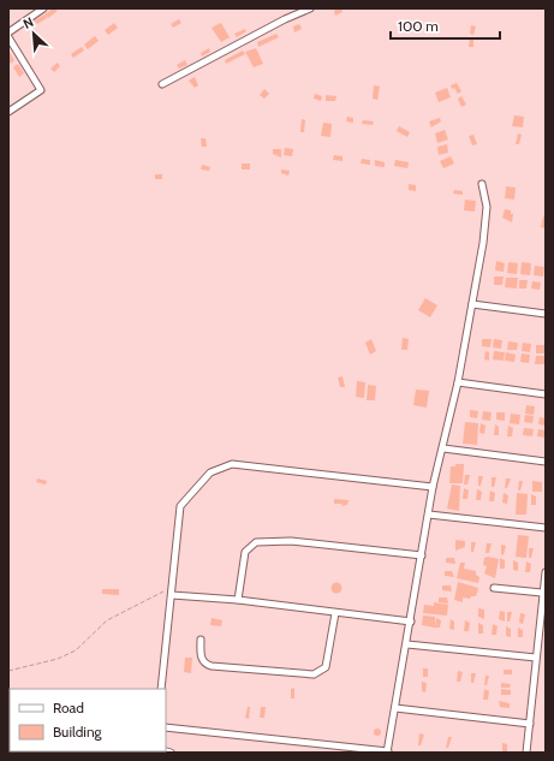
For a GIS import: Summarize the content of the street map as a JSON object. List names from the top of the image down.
{
  "legend": ["Road", "Building"],
  "scale_bar": "100 m",
  "north": "top left"
}
